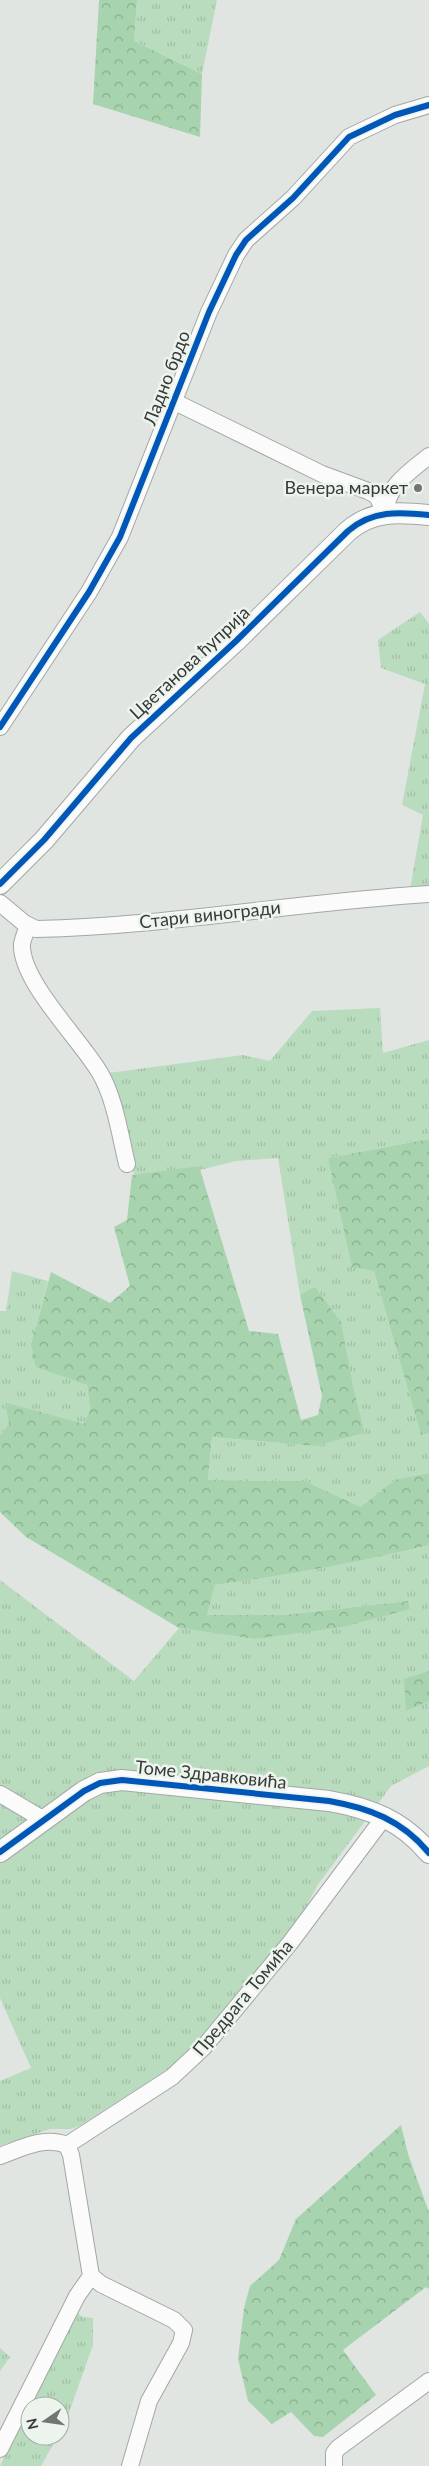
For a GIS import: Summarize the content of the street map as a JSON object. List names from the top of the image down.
{
  "streets": {
    "street": [
      "Ладно брдо",
      "Цветанова ћуприја",
      "Стари виногради",
      "Томе Здравковића",
      "Предрага Томића"
    ]
  },
  "crossings": [
    ["Томе Здравковића", "Предрага Томића"]
  ],
  "places": ["Венера маркет"],
  "north": "left"
}
